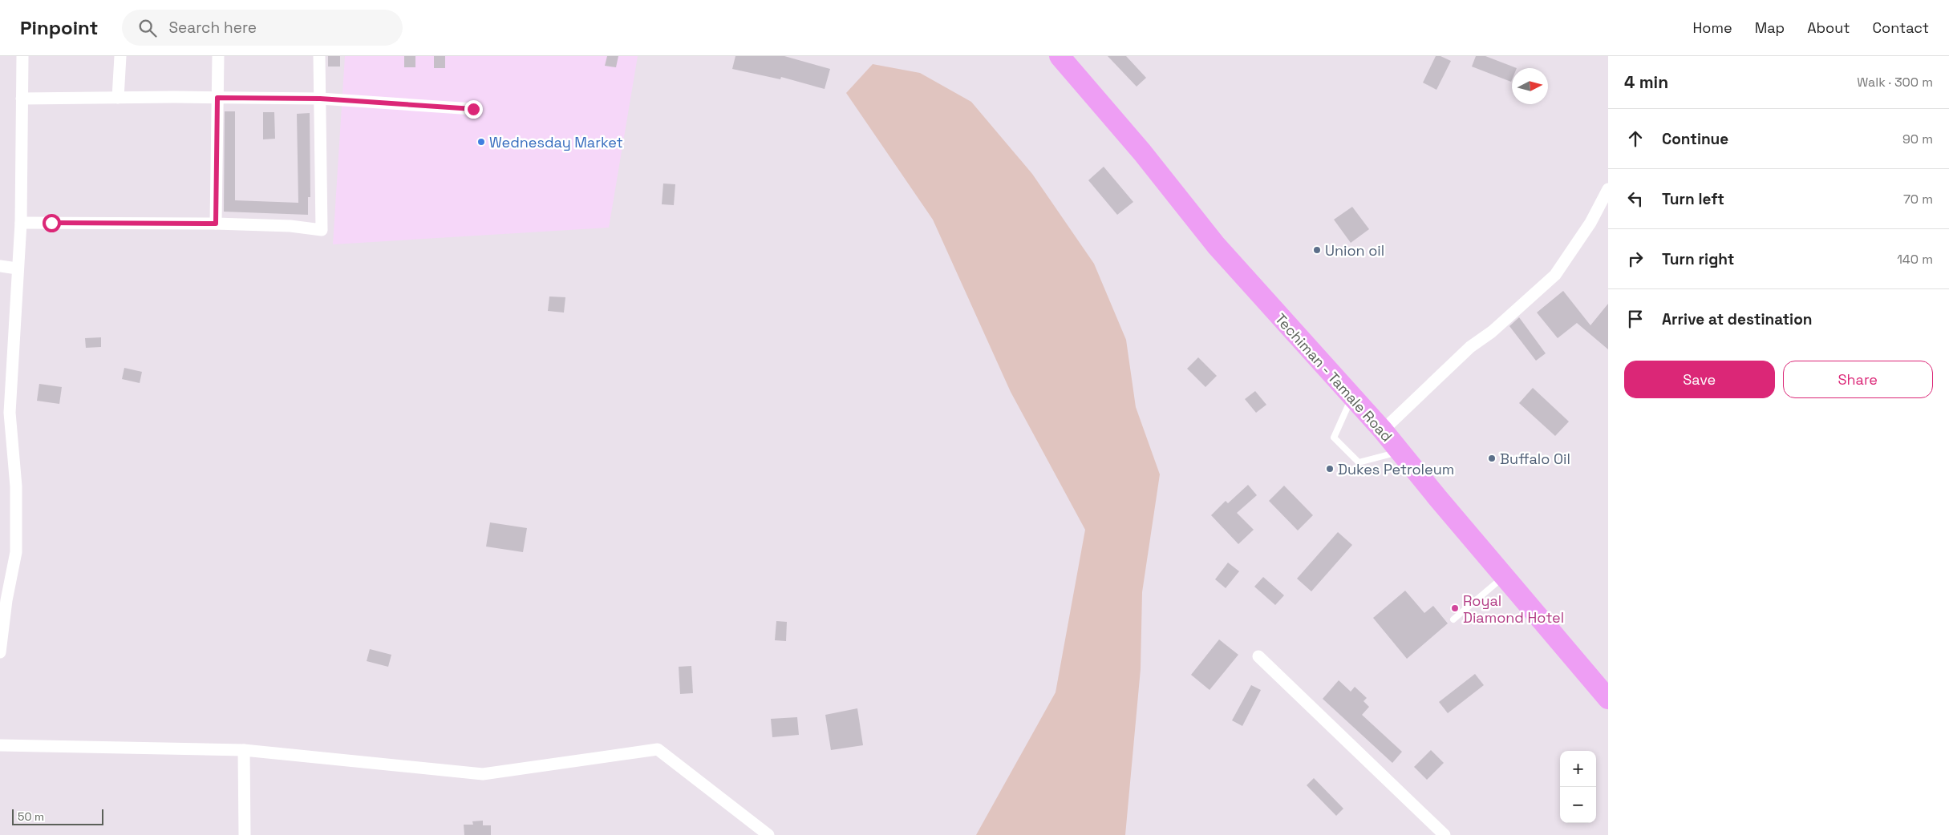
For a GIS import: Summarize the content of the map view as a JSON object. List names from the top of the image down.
{
  "streets": {
    "highway": ["Techiman - Tamale Road"]
  },
  "places": [
    "Wednesday Market",
    "Union oil",
    "Buffalo Oil",
    "Dukes Petroleum",
    "Royal Diamond Hotel"
  ],
  "scale_bar": "50 m",
  "north": "right",
  "page": {
    "header": "Pinpoint",
    "search": "Search here",
    "nav": [
      "Home",
      "Map",
      "About",
      "Contact"
    ],
    "heading": ["4 min", "Walk · 300 m"],
    "list": [
      ["Continue", "90 m"],
      ["Turn left", "70 m"],
      ["Turn right", "140 m"],
      "Arrive at destination"
    ],
    "buttons": ["Save", "Share"],
    "map_buttons": ["+", "−"],
    "scale": "50 m"
  }
}
